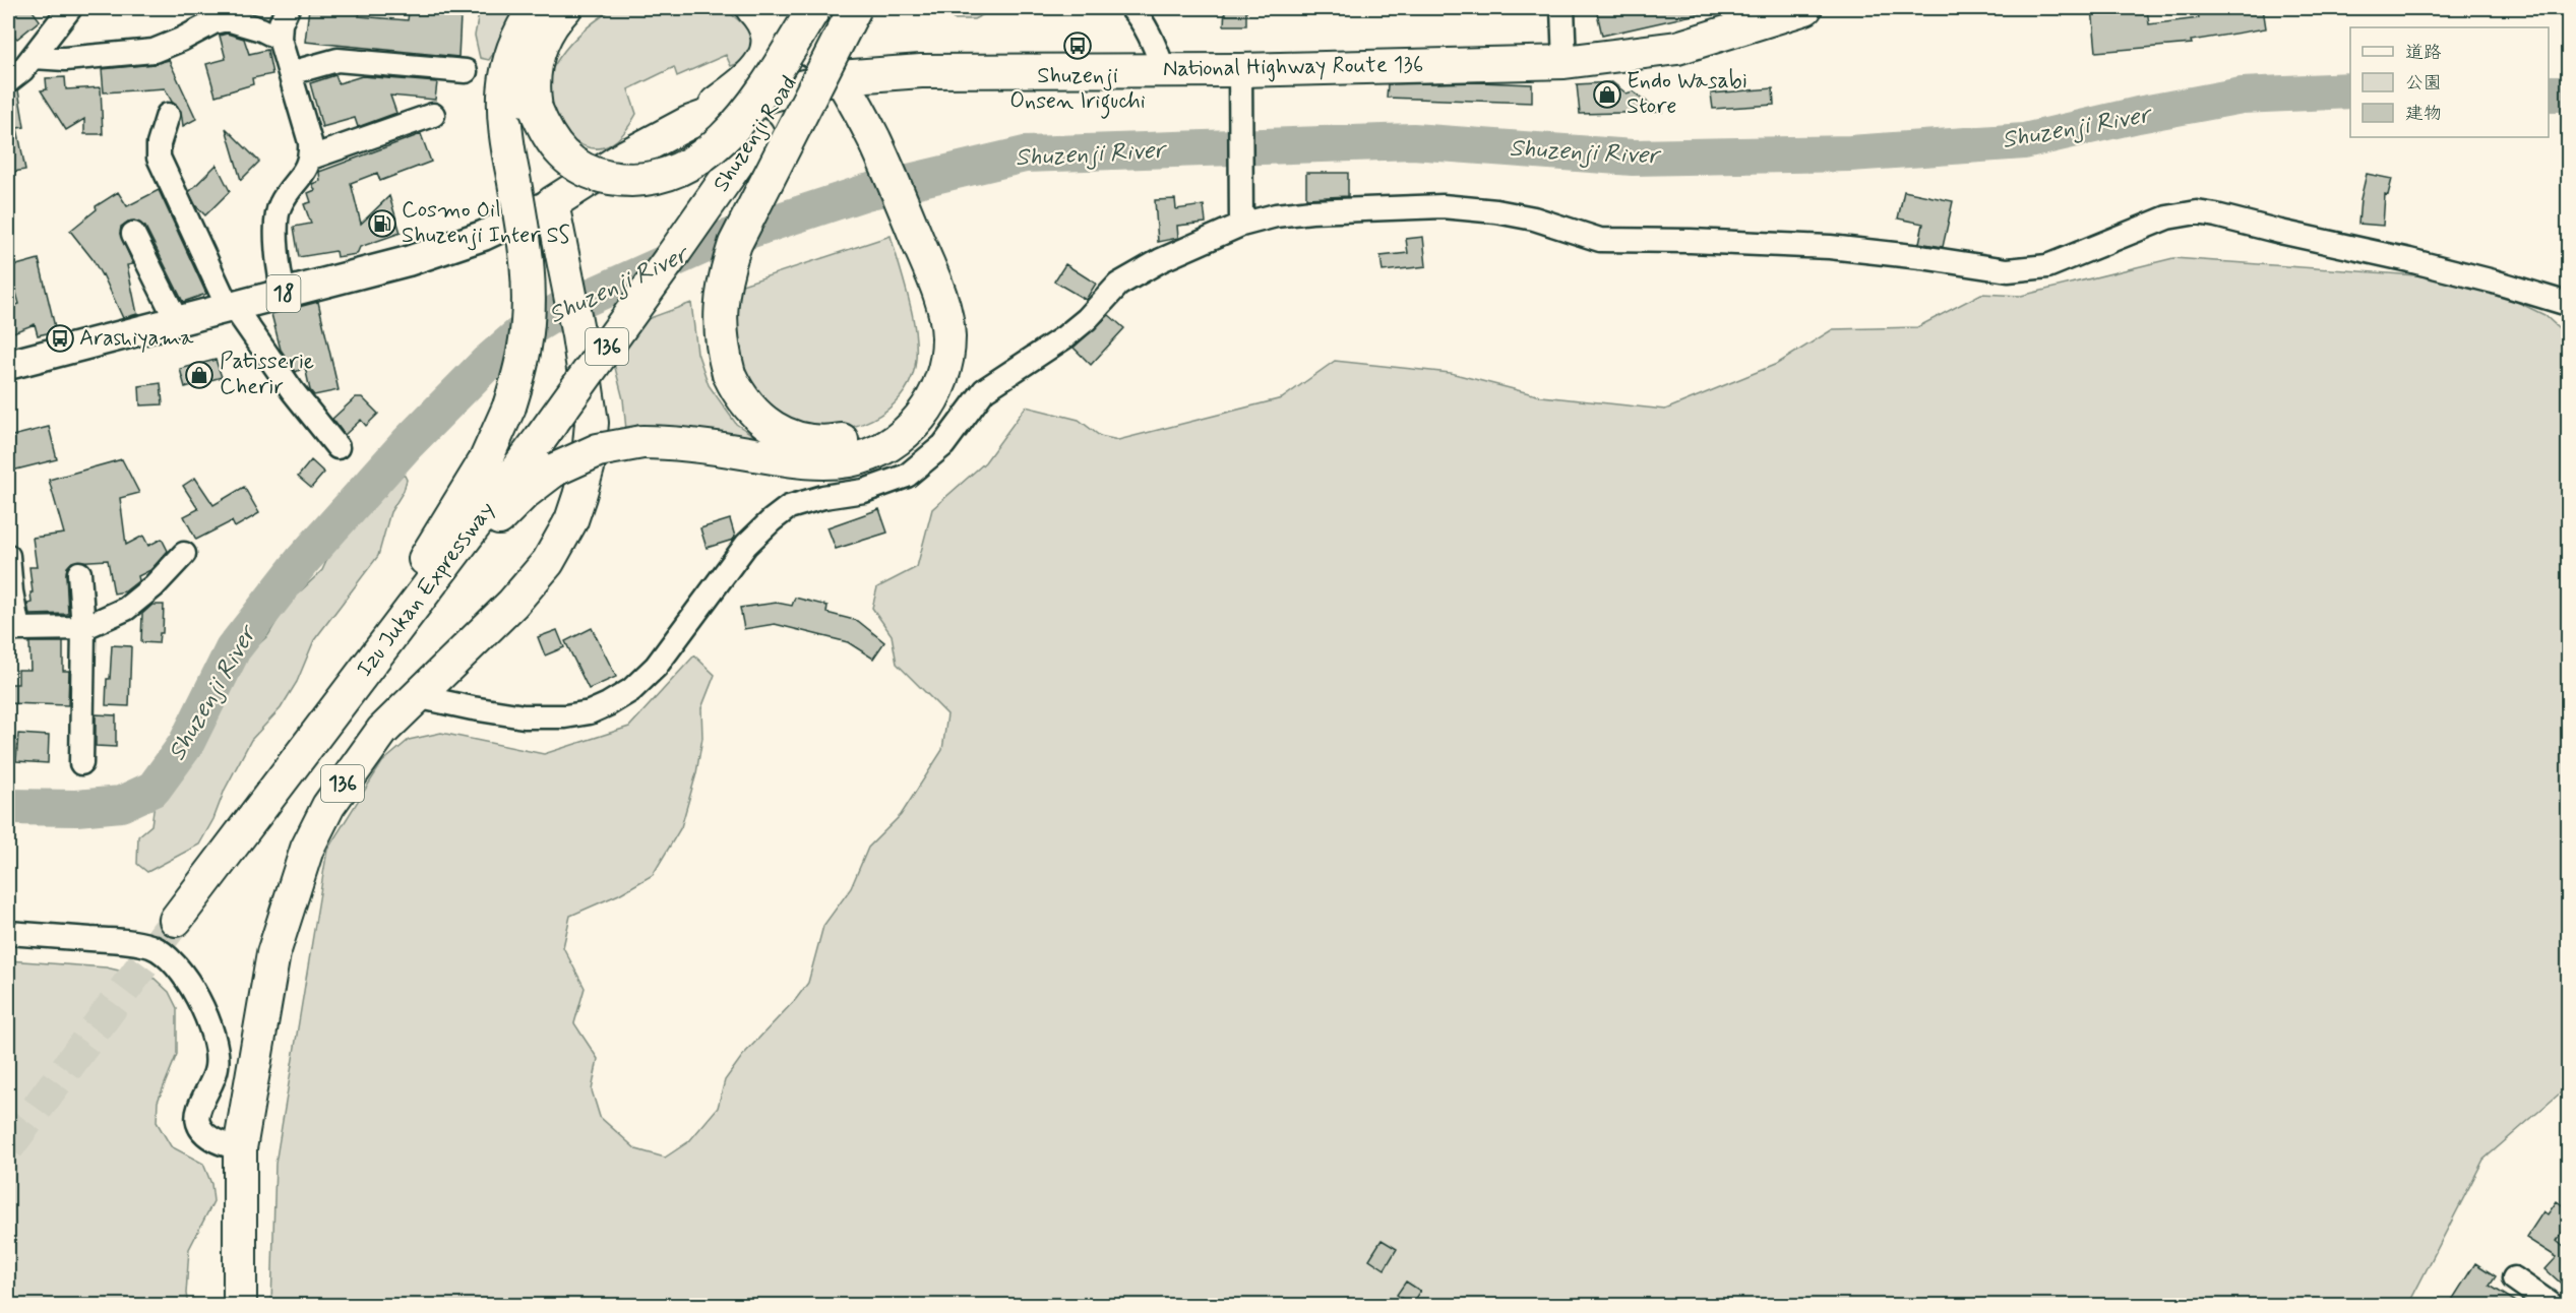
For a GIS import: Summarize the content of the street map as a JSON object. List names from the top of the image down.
{
  "streets": {
    "highway": [
      "National Highway Route 136",
      "Shuzenji Road",
      "136",
      "Izu Jukan Expressway"
    ],
    "main road": ["18"]
  },
  "crossings": [
    ["National Highway Route 136", "18"],
    ["National Highway Route 136", "136"],
    ["Shuzenji Road", "Izu Jukan Expressway"],
    ["18", "136"]
  ],
  "water": ["Shuzenji River"],
  "places": {
    "bus stop": ["Shuzenji Onsen Iriguchi", "Arashiyama"],
    "shop": ["Endo Wasabi Store", "Patisserie Cherir"],
    "fuel station": ["Cosmo Oil Shuzenji Inter SS"]
  },
  "legend": ["道路", "公園", "建物"]
}
